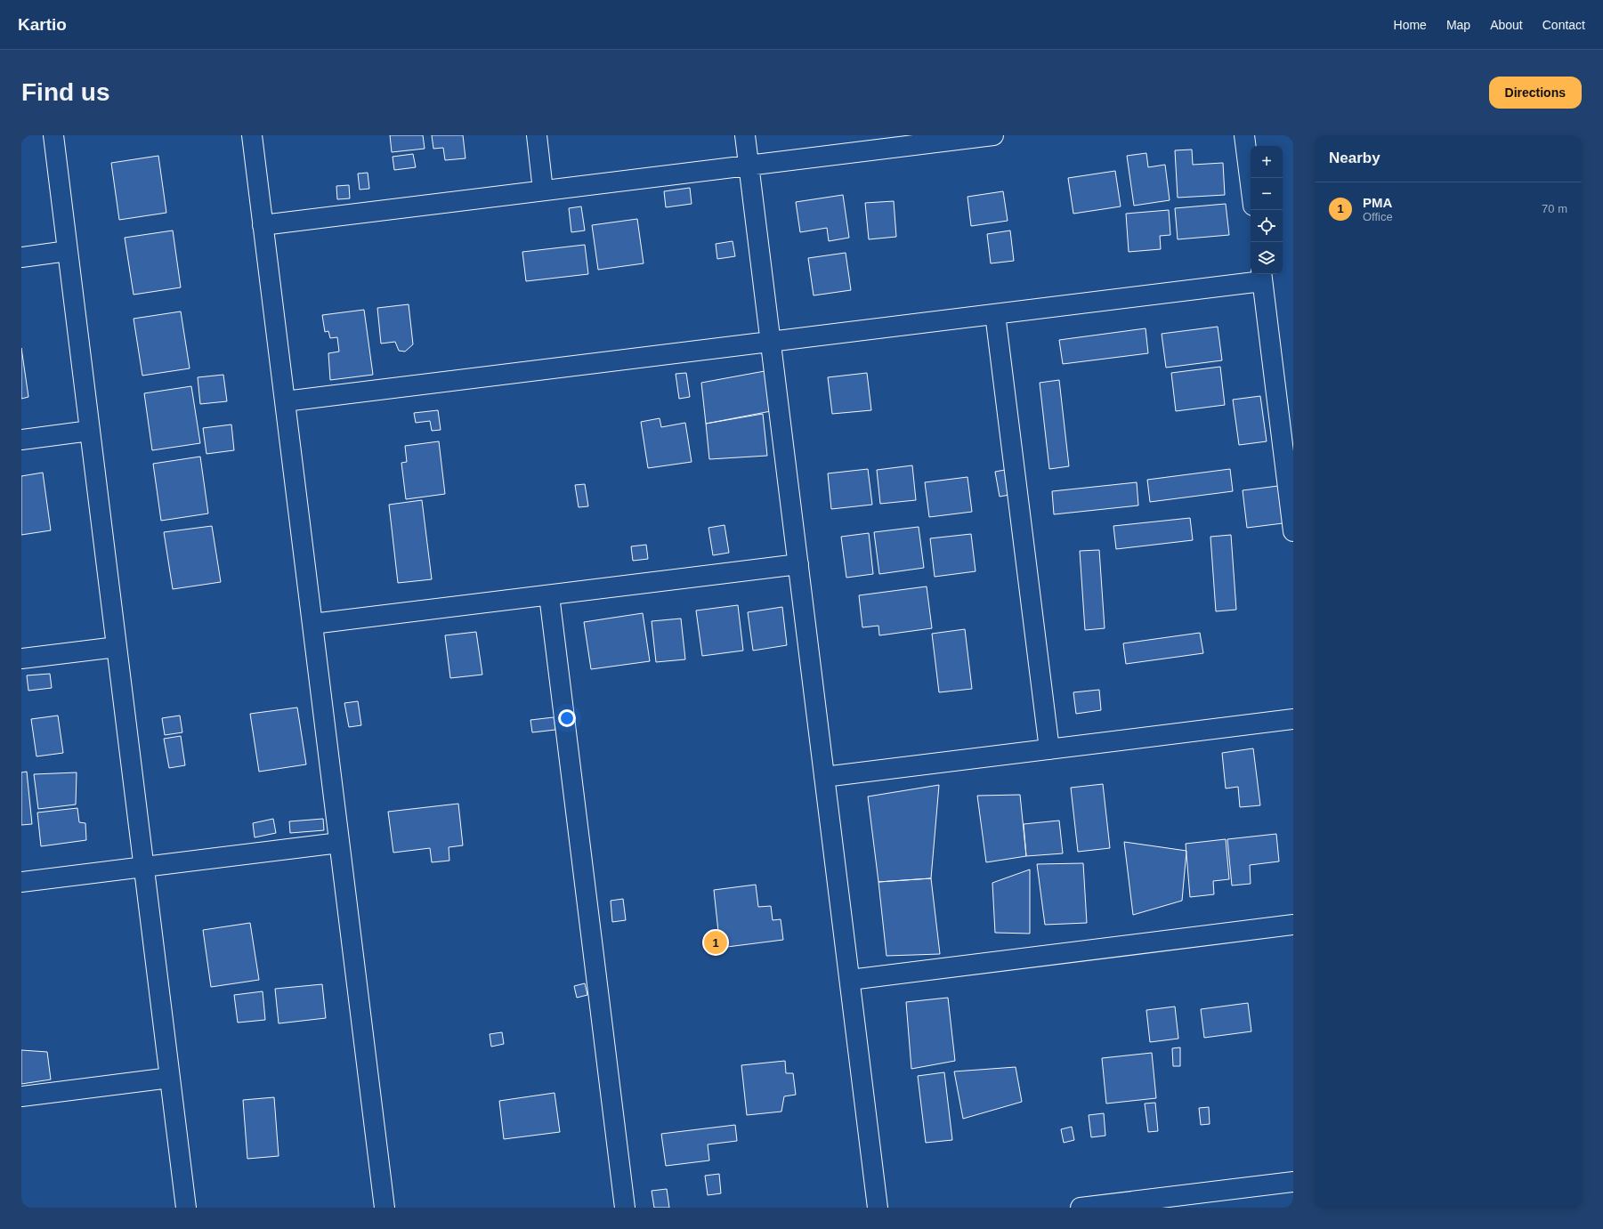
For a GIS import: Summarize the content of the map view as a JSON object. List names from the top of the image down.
{
  "page": {
    "header": "Kartio",
    "nav": [
      "Home",
      "Map",
      "About",
      "Contact"
    ],
    "buttons": "Directions",
    "title": "Find us",
    "heading": "Nearby",
    "map_buttons": ["+", "−"],
    "list": [
      {
        "mark": "1",
        "name": "PMA",
        "note": "Office",
        "value": "70 m"
      }
    ],
    "pins": "1"
  }
}
